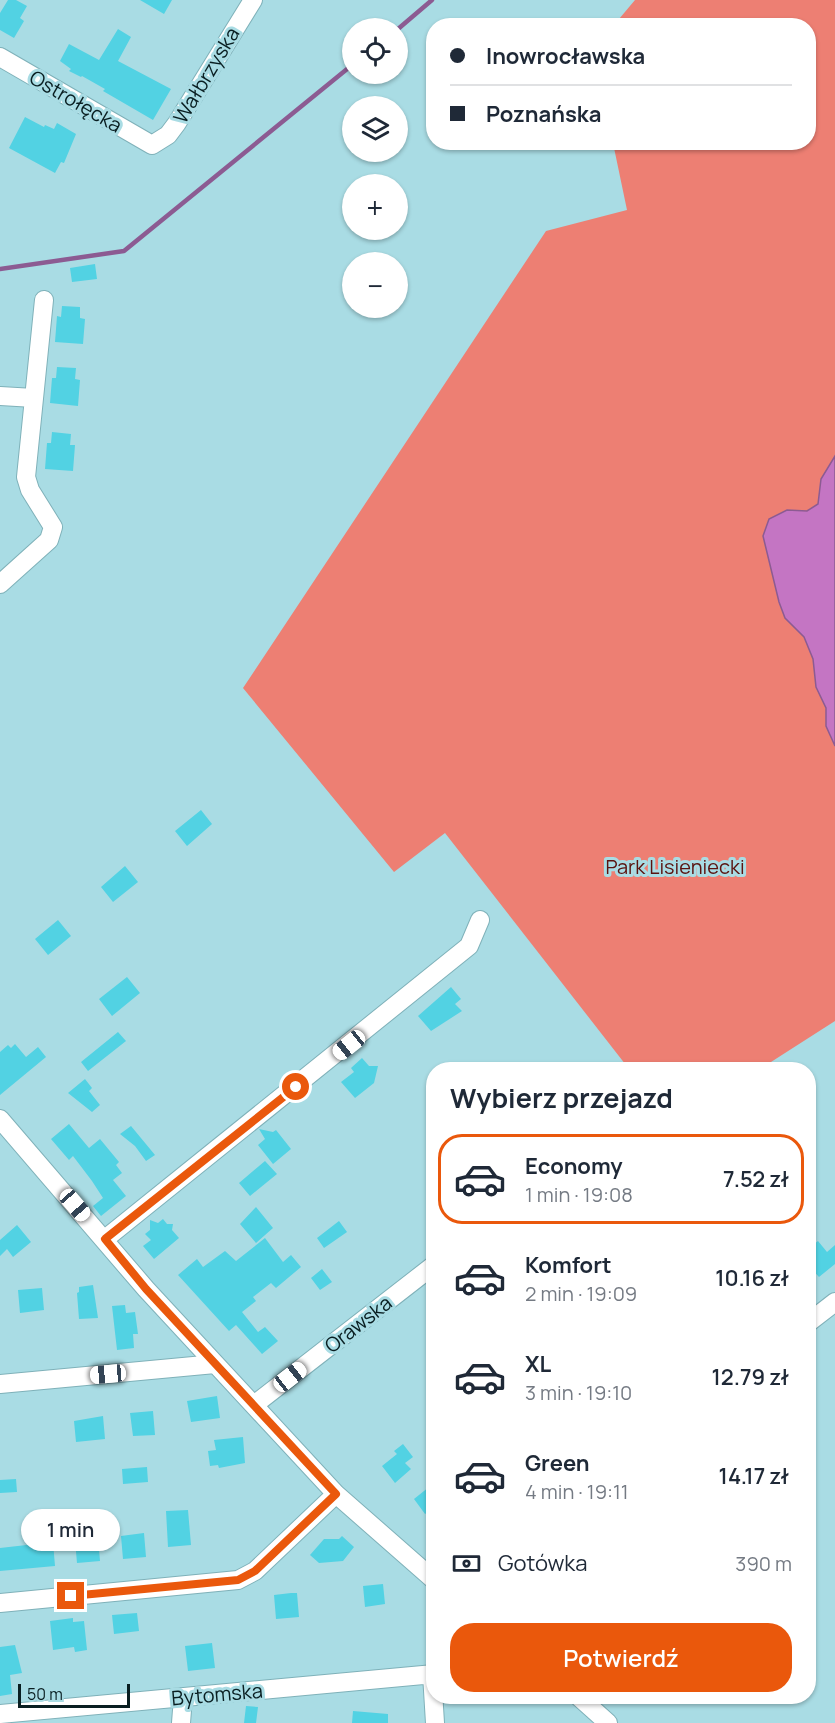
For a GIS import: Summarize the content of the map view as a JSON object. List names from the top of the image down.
{
  "streets": {
    "street": [
      "Wałbrzyska",
      "Ostrołęcka",
      "Orawska",
      "Bytomska"
    ]
  },
  "crossings": [
    ["Wałbrzyska", "Ostrołęcka"]
  ],
  "parks": ["Park Lisieniecki"],
  "scale_bar": "50 m",
  "page": {
    "map_buttons": ["+", "−"],
    "banner": ["Inowrocławska", "Poznańska"],
    "heading": "Wybierz przejazd",
    "list": [
      {
        "name": "Economy",
        "note": "1 min · 19:08",
        "value": "7.52 zł"
      },
      {
        "name": "Komfort",
        "note": "2 min · 19:09",
        "value": "10.16 zł"
      },
      {
        "name": "XL",
        "note": "3 min · 19:10",
        "value": "12.79 zł"
      },
      {
        "name": "Green",
        "note": "4 min · 19:11",
        "value": "14.17 zł"
      }
    ],
    "bubble": "1 min",
    "pay": ["Gotówka", "390 m"],
    "buttons": "Potwierdź",
    "scale": "50 m"
  }
}
